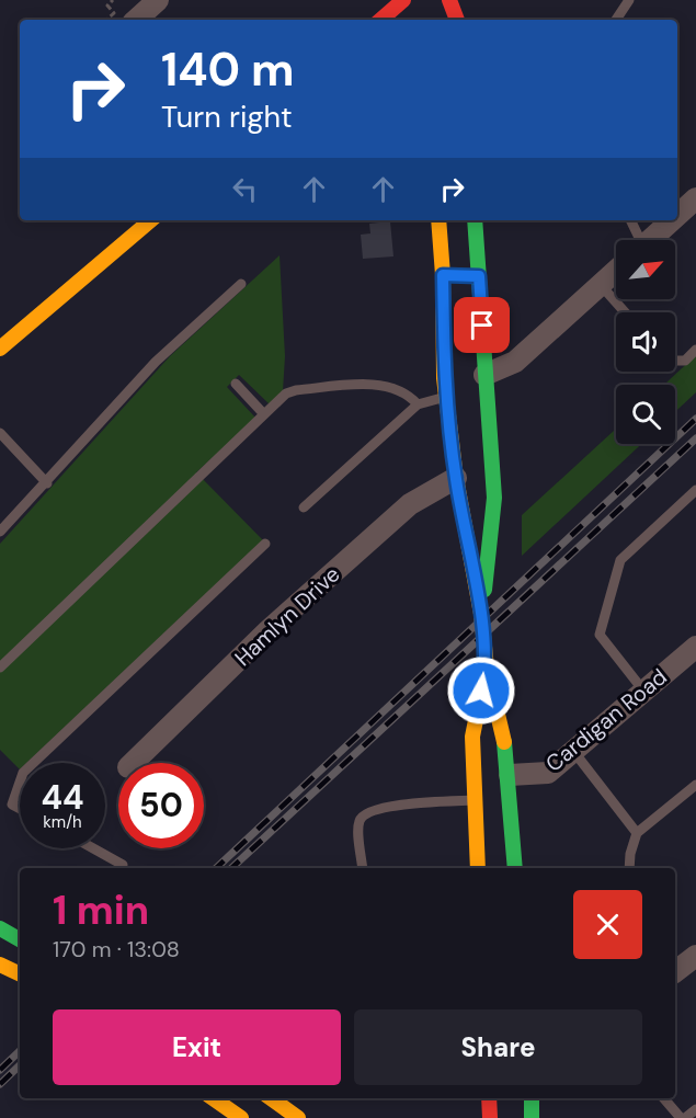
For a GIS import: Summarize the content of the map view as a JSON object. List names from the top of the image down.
{
  "streets": {
    "street": ["Hamlyn Drive", "Cardigan Road"]
  },
  "north": "top right",
  "page": {
    "turn": ["140 m", "Turn right"],
    "speed": "44 km/h",
    "limit": "50",
    "heading": ["1 min", "170 m · 13:08"],
    "buttons": ["Exit", "Share"]
  }
}
